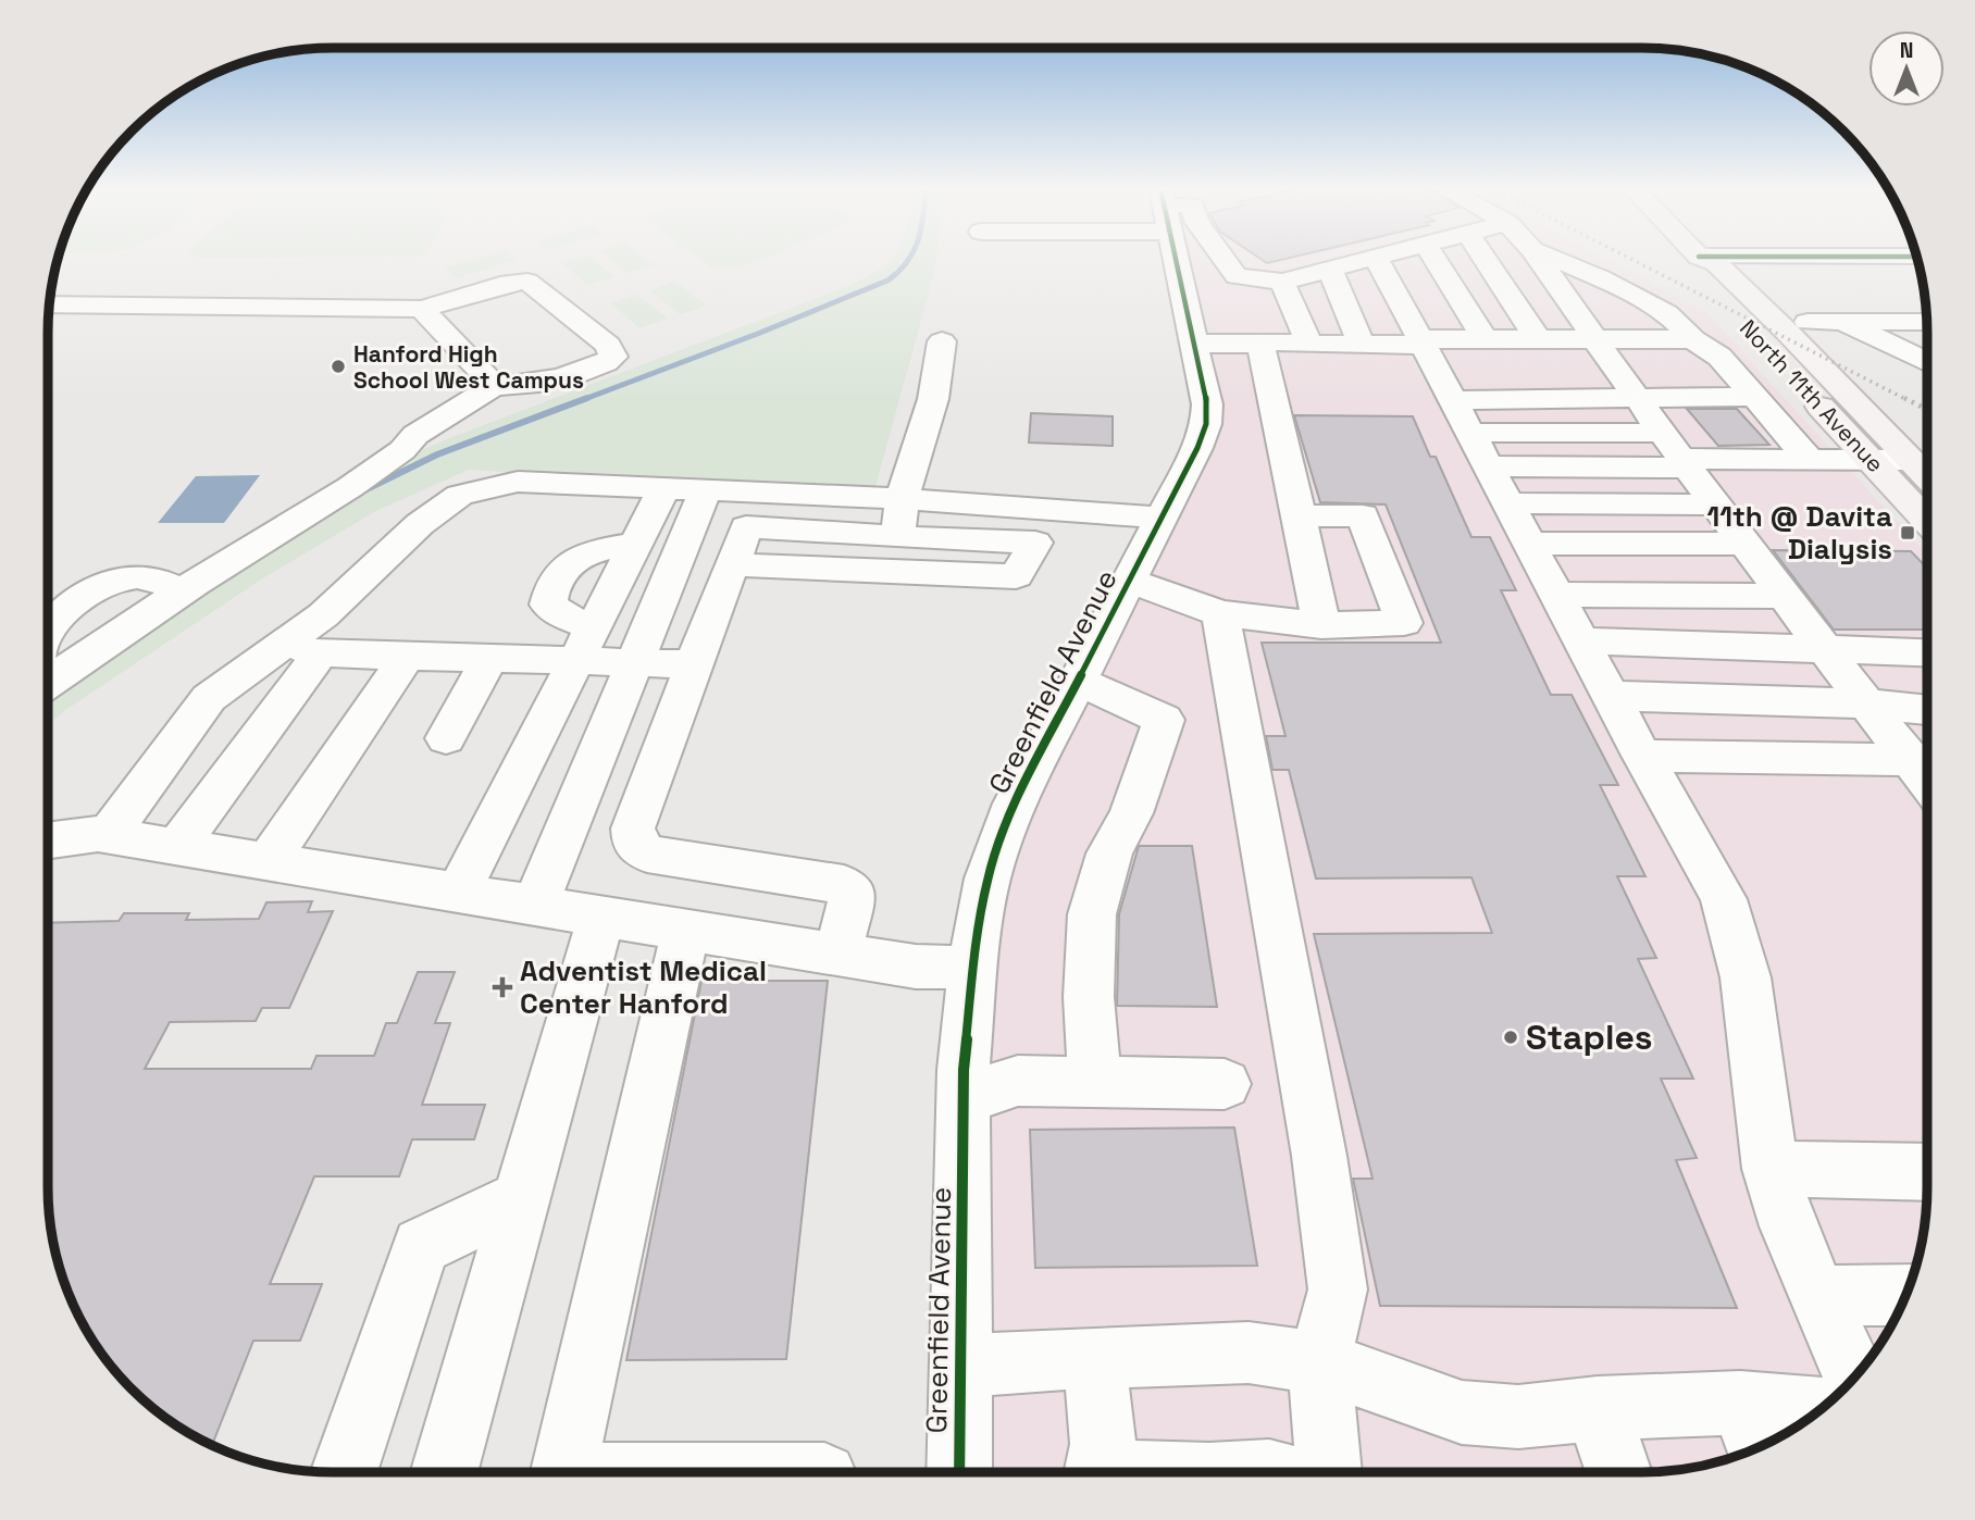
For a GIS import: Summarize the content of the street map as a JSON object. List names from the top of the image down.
{
  "streets": {
    "main road": ["North 11th Avenue"],
    "street": ["Greenfield Avenue"]
  },
  "places": {
    "other": ["Hanford High School West Campus", "Staples"],
    "transit": ["11th @ Davita Dialysis"],
    "health": ["Adventist Medical Center Hanford"]
  },
  "north": "top"
}
